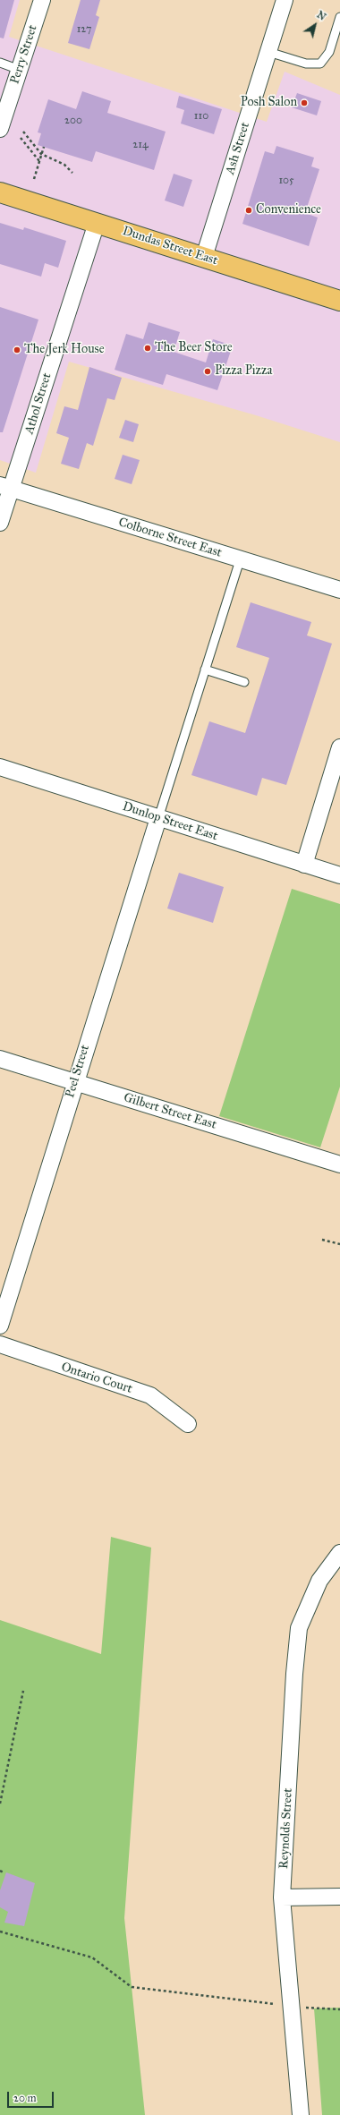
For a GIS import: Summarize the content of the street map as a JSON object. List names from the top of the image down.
{
  "streets": {
    "main road": ["Dundas Street East"],
    "street": [
      "Perry Street",
      "Ash Street",
      "Athol Street",
      "Colborne Street East",
      "Dunlop Street East",
      "Peel Street",
      "Gilbert Street East",
      "Ontario Court",
      "Reynolds Street"
    ]
  },
  "crossings": [
    ["Ash Street", "Dundas Street East"],
    ["Dundas Street East", "Athol Street"],
    ["Athol Street", "Colborne Street East"],
    ["Dunlop Street East", "Peel Street"],
    ["Peel Street", "Gilbert Street East"]
  ],
  "places": [
    "Posh Salon",
    "Convenience",
    "The Beer Store",
    "The Jerk House",
    "Pizza Pizza"
  ],
  "house_numbers": [
    "127",
    "110",
    "200",
    "214",
    "105"
  ],
  "scale_bar": "20 m",
  "north": "top right"
}
